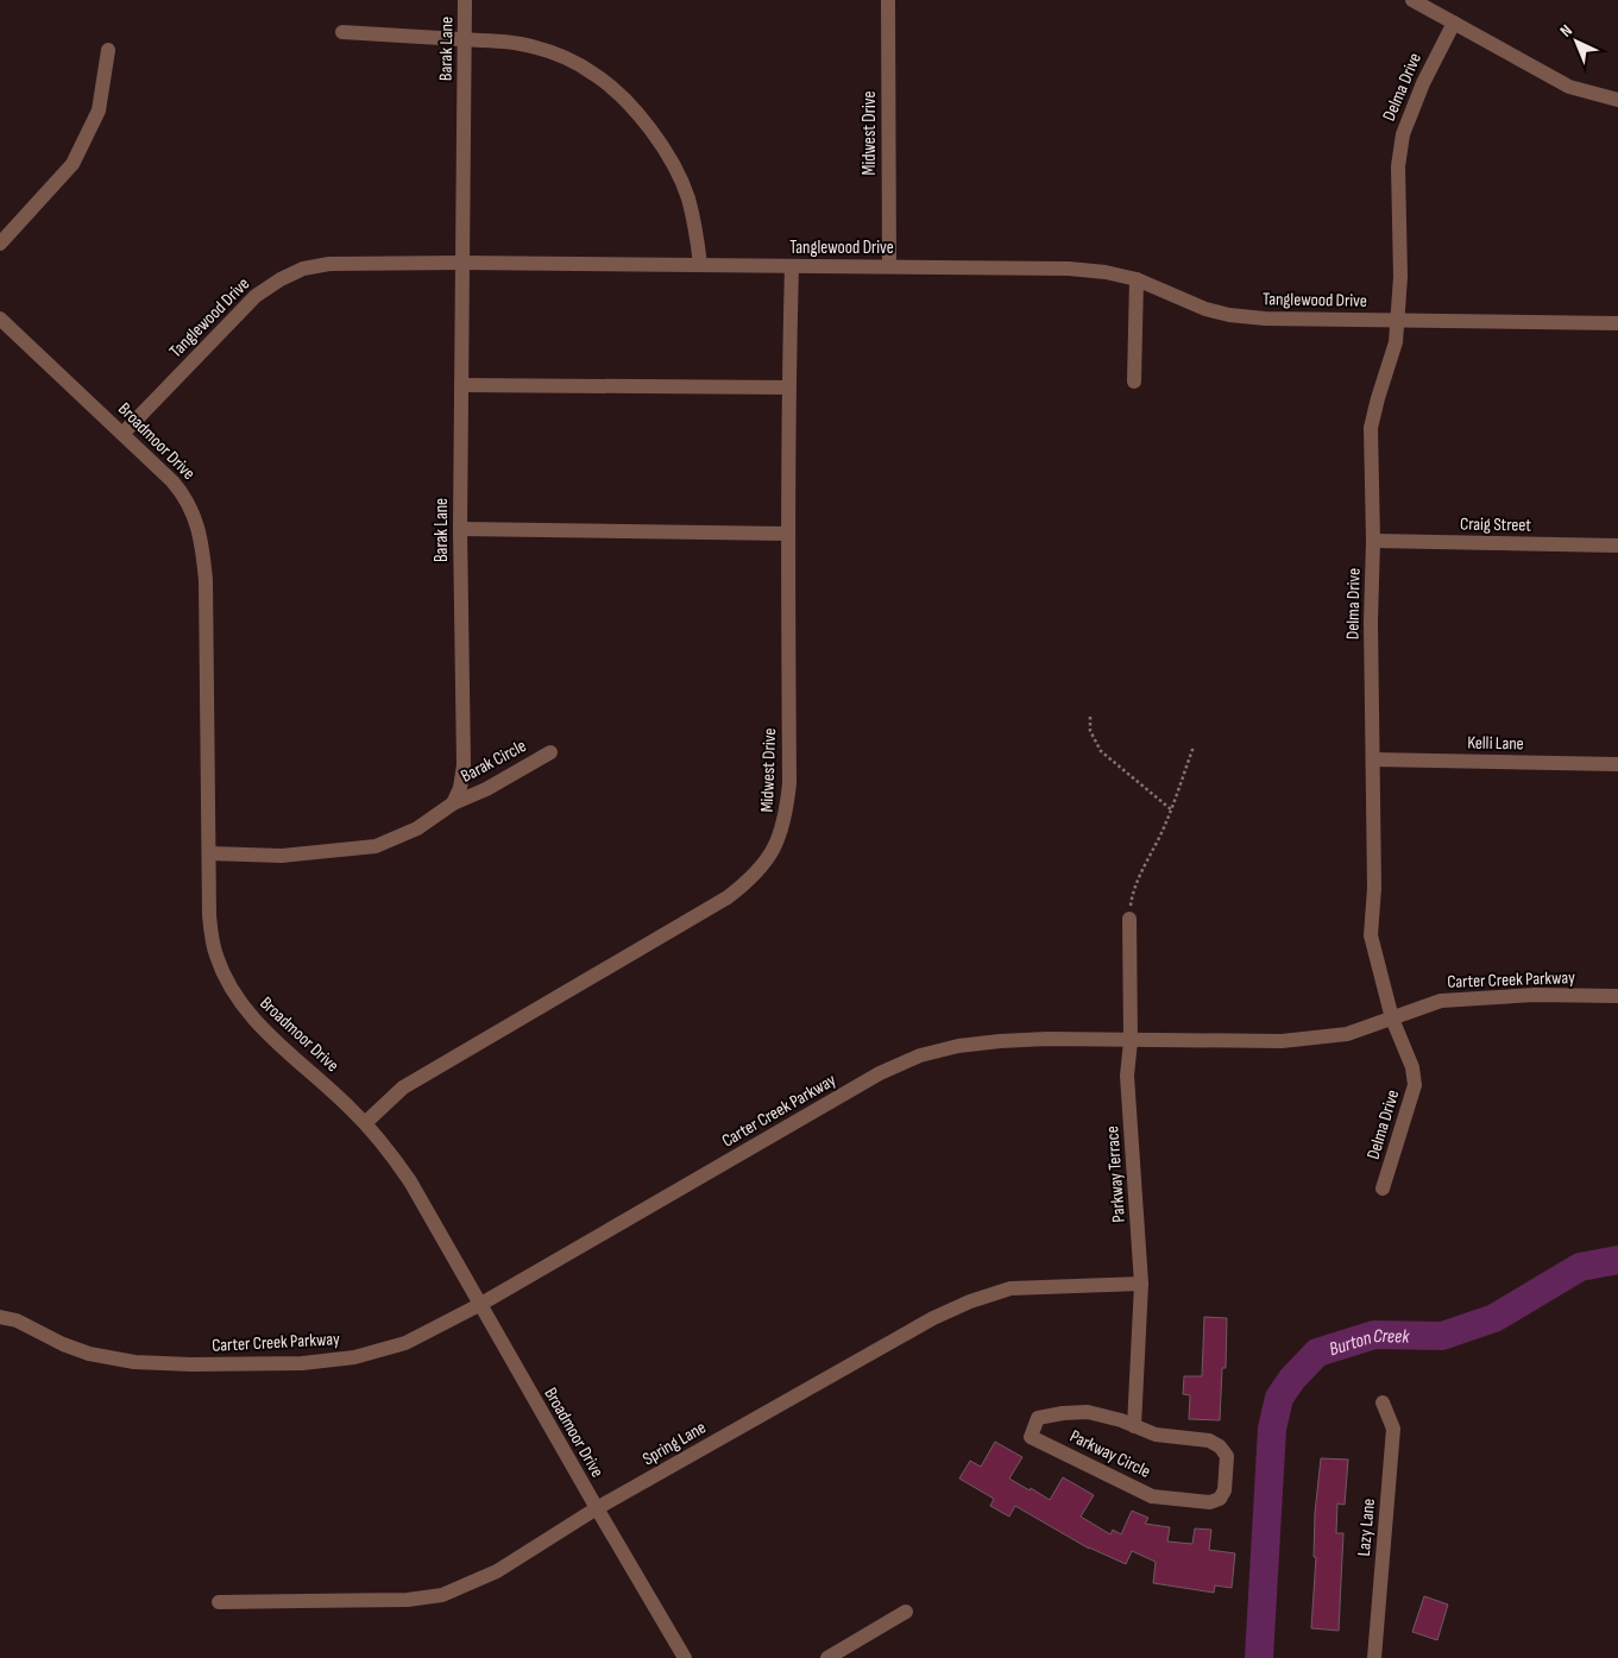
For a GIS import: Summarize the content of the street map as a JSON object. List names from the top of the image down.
{
  "streets": {
    "street": [
      "Barak Lane",
      "Delma Drive",
      "Midwest Drive",
      "Tanglewood Drive",
      "Broadmoor Drive",
      "Craig Street",
      "Kelli Lane",
      "Barak Circle",
      "Carter Creek Parkway",
      "Parkway Terrace",
      "Spring Lane",
      "Parkway Circle",
      "Lazy Lane"
    ]
  },
  "crossings": [
    ["Barak Lane", "Tanglewood Drive"],
    ["Barak Lane", "Barak Circle"],
    ["Delma Drive", "Tanglewood Drive"],
    ["Delma Drive", "Craig Street"],
    ["Delma Drive", "Kelli Lane"],
    ["Delma Drive", "Carter Creek Parkway"],
    ["Midwest Drive", "Tanglewood Drive"],
    ["Midwest Drive", "Broadmoor Drive"],
    ["Tanglewood Drive", "Broadmoor Drive"],
    ["Broadmoor Drive", "Carter Creek Parkway"],
    ["Broadmoor Drive", "Spring Lane"],
    ["Carter Creek Parkway", "Parkway Terrace"],
    ["Parkway Terrace", "Spring Lane"],
    ["Parkway Terrace", "Parkway Circle"]
  ],
  "water": ["Burton Creek"],
  "north": "top left"
}
